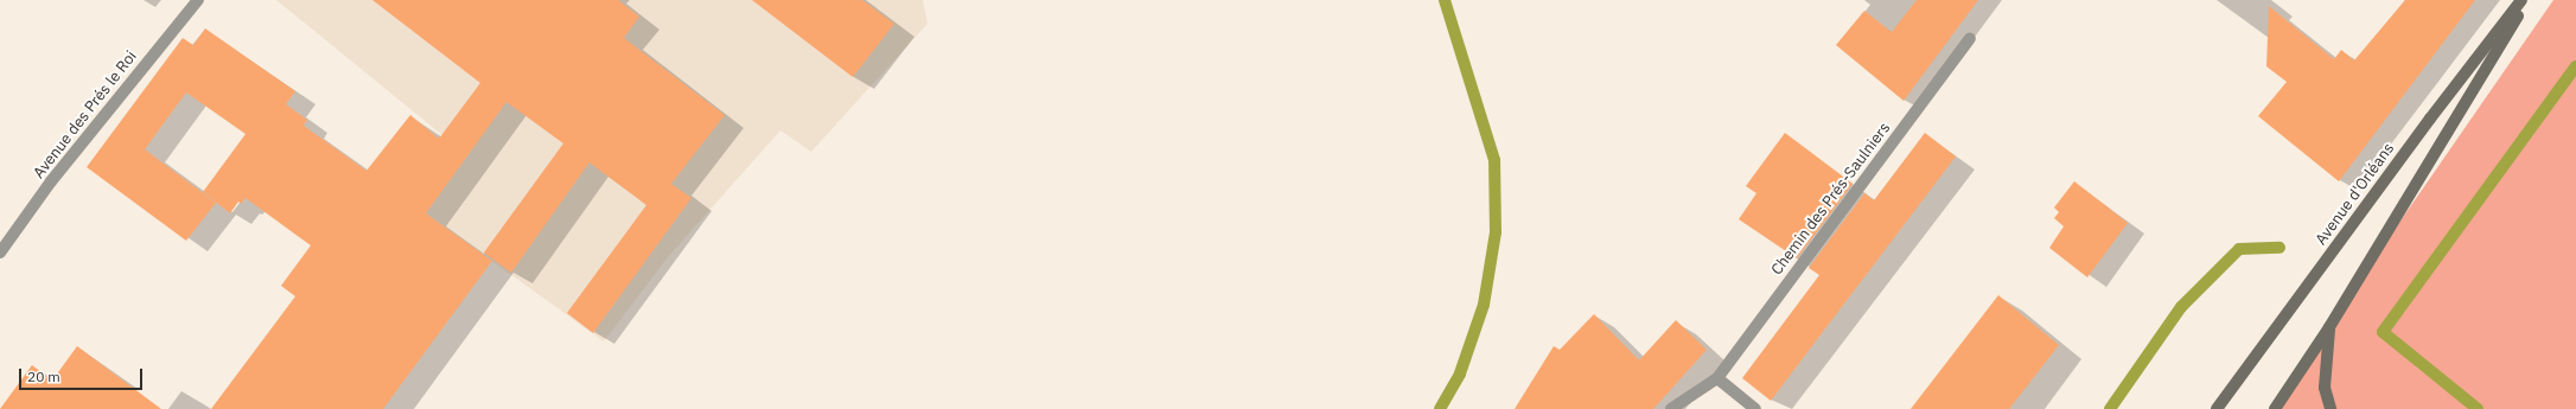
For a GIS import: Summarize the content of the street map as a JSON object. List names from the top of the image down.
{
  "streets": {
    "main road": ["Avenue d'Orléans"],
    "street": ["Avenue des Prés le Roi", "Chemin des Prés-Saulniers"]
  },
  "scale_bar": "20 m"
}
